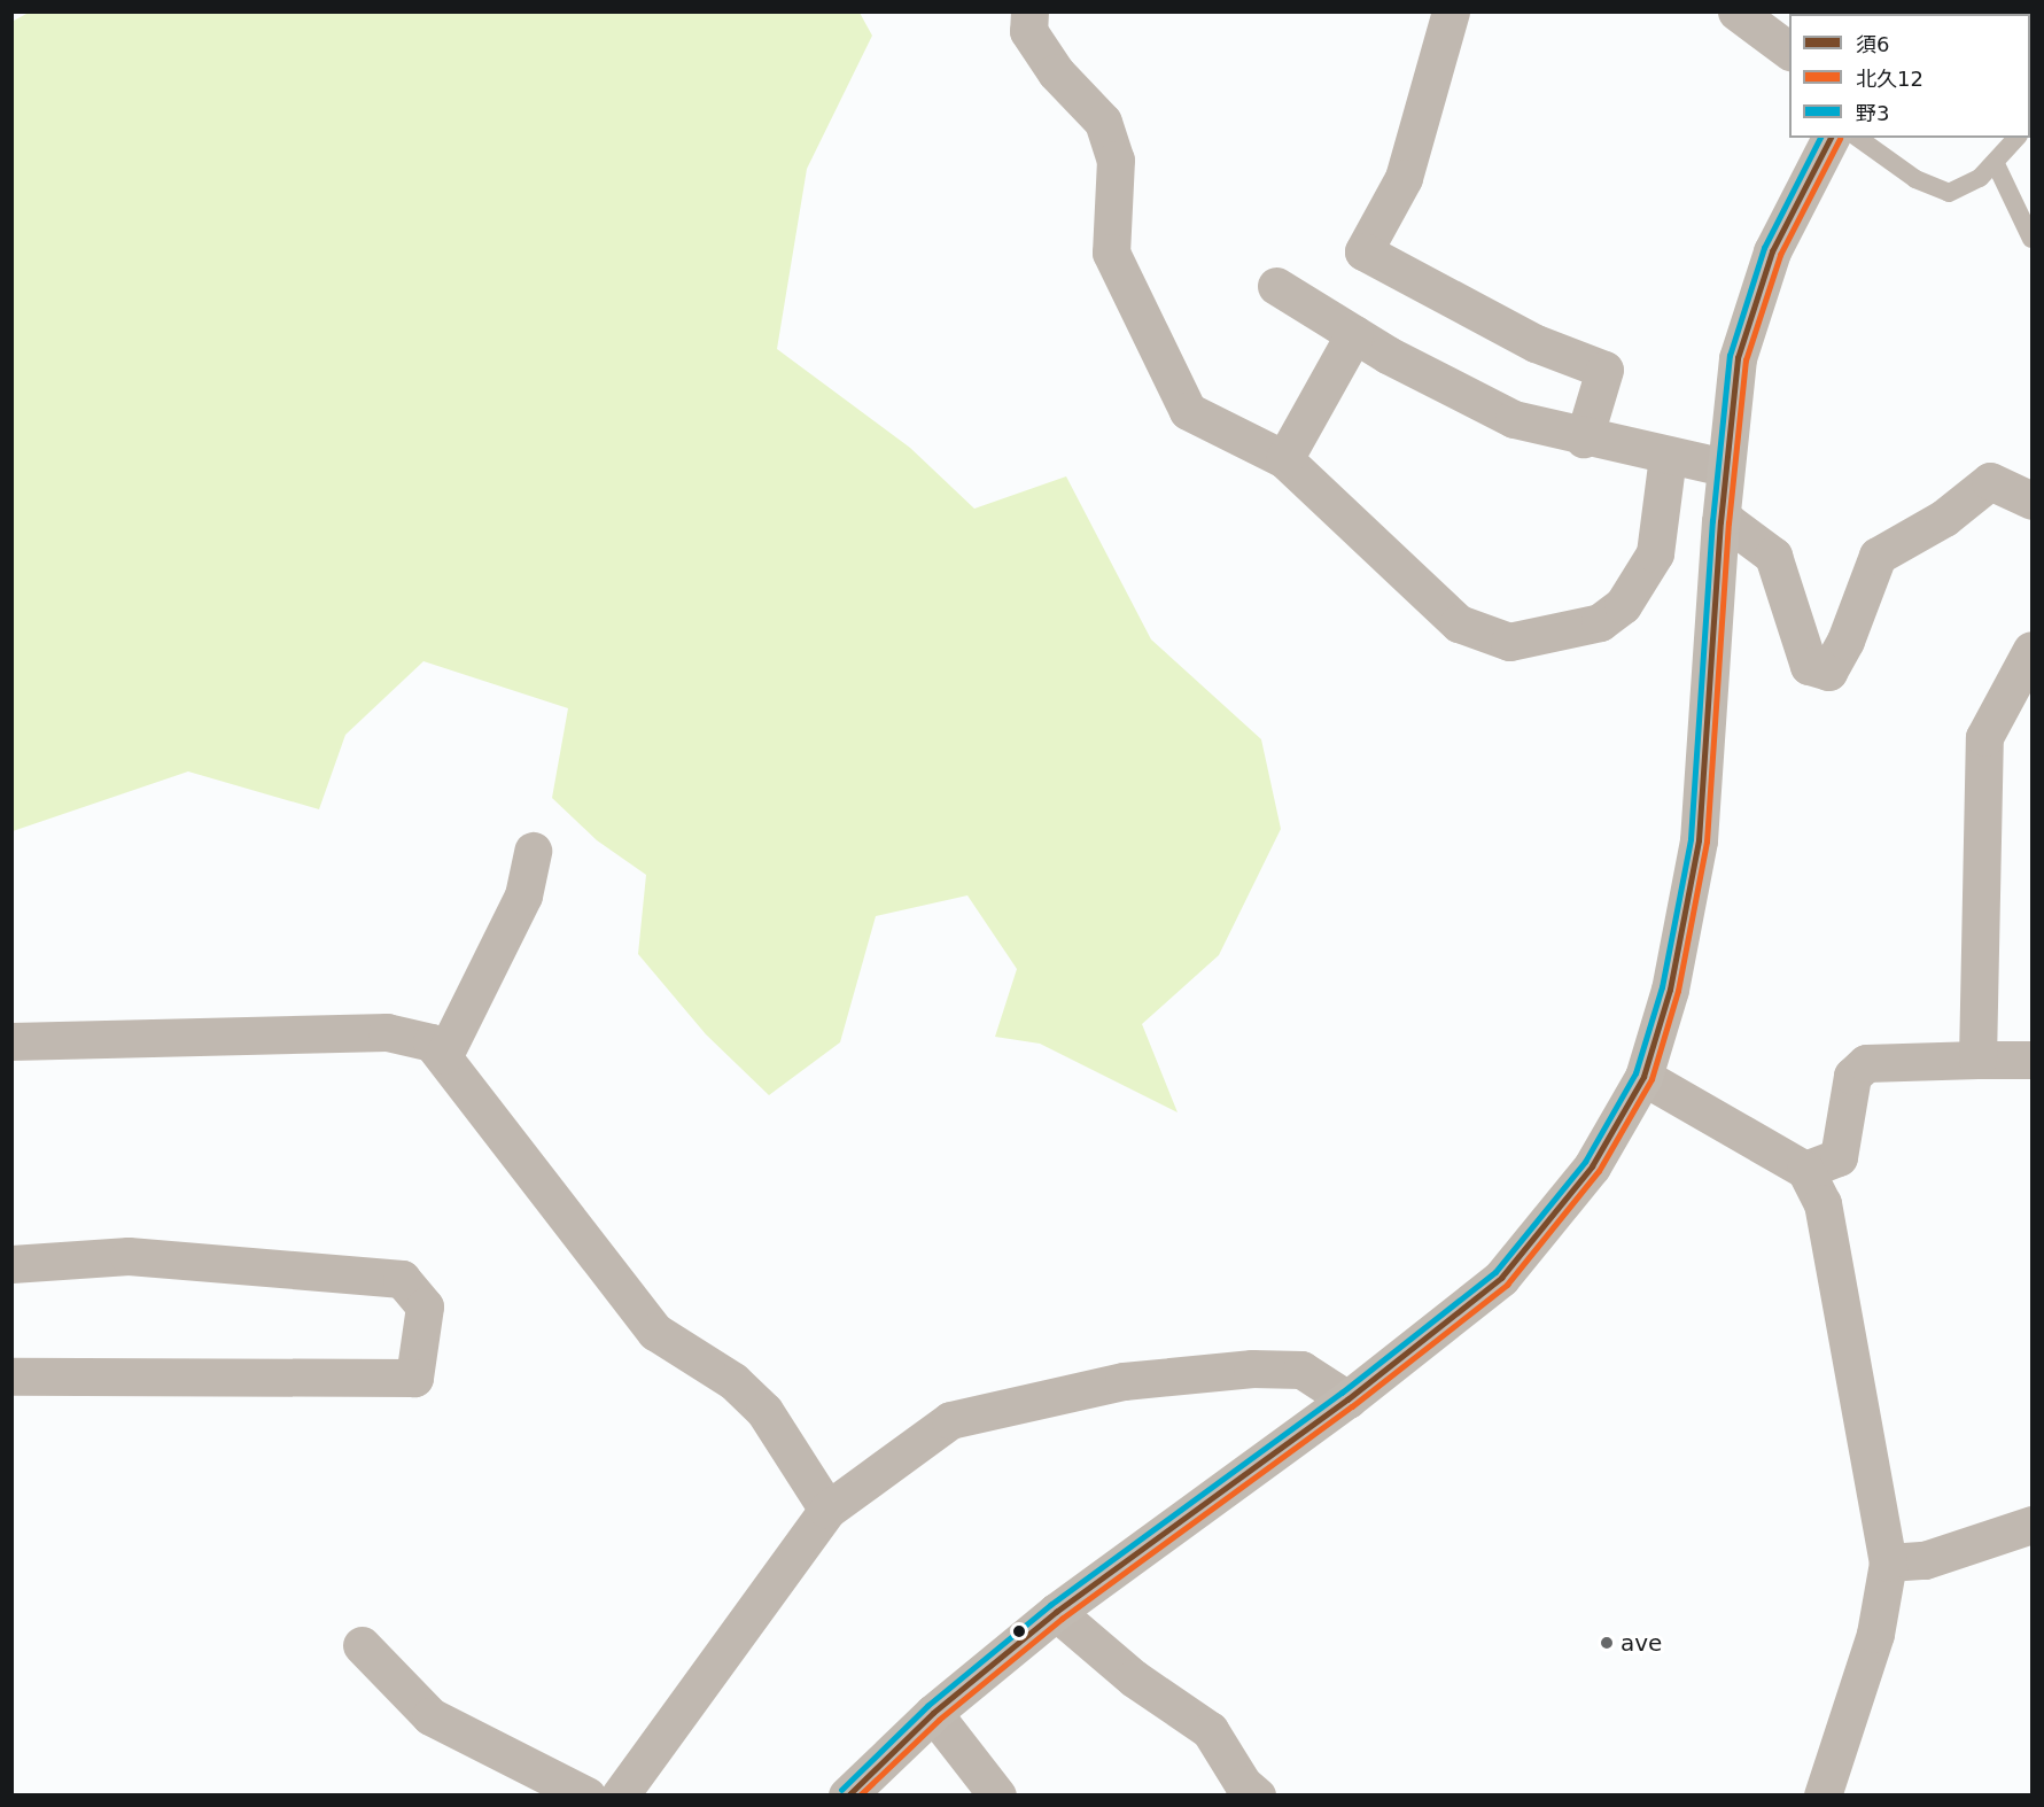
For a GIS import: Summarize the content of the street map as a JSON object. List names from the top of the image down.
{
  "places": ["ave"],
  "lines": ["transit line 須6", "transit line 野3", "transit line 北久12"],
  "legend": ["須6", "北久12", "野3"]
}
